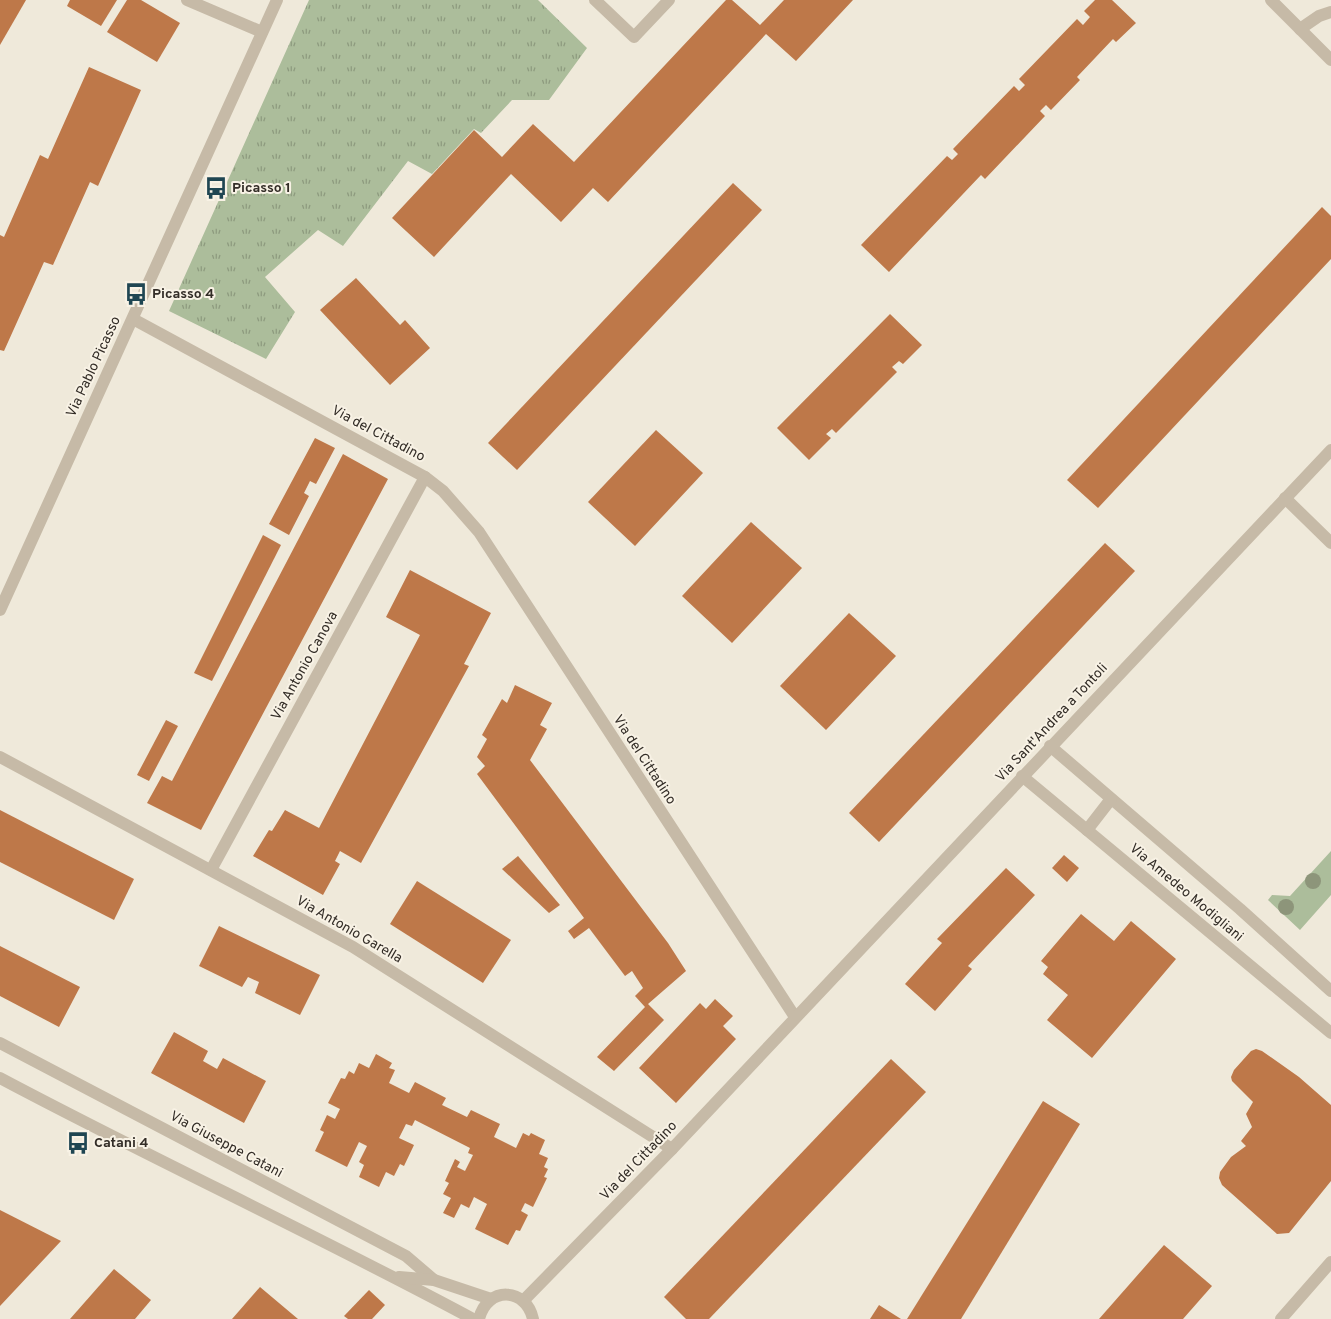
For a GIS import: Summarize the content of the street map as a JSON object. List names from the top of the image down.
{
  "streets": {
    "street": [
      "Via Pablo Picasso",
      "Via del Cittadino",
      "Via Antonio Canova",
      "Via Sant'Andrea a Tontoli",
      "Via Amedeo Modigliani",
      "Via Antonio Garella",
      "Via Giuseppe Catani"
    ]
  },
  "crossings": [
    ["Via Pablo Picasso", "Via del Cittadino"],
    ["Via del Cittadino", "Via Antonio Canova"],
    ["Via del Cittadino", "Via Sant'Andrea a Tontoli"],
    ["Via del Cittadino", "Via Antonio Garella"],
    ["Via Antonio Canova", "Via Antonio Garella"],
    ["Via Sant'Andrea a Tontoli", "Via Amedeo Modigliani"]
  ],
  "places": {
    "bus stop": ["Picasso 1", "Picasso 4", "Catani 4"]
  }
}
